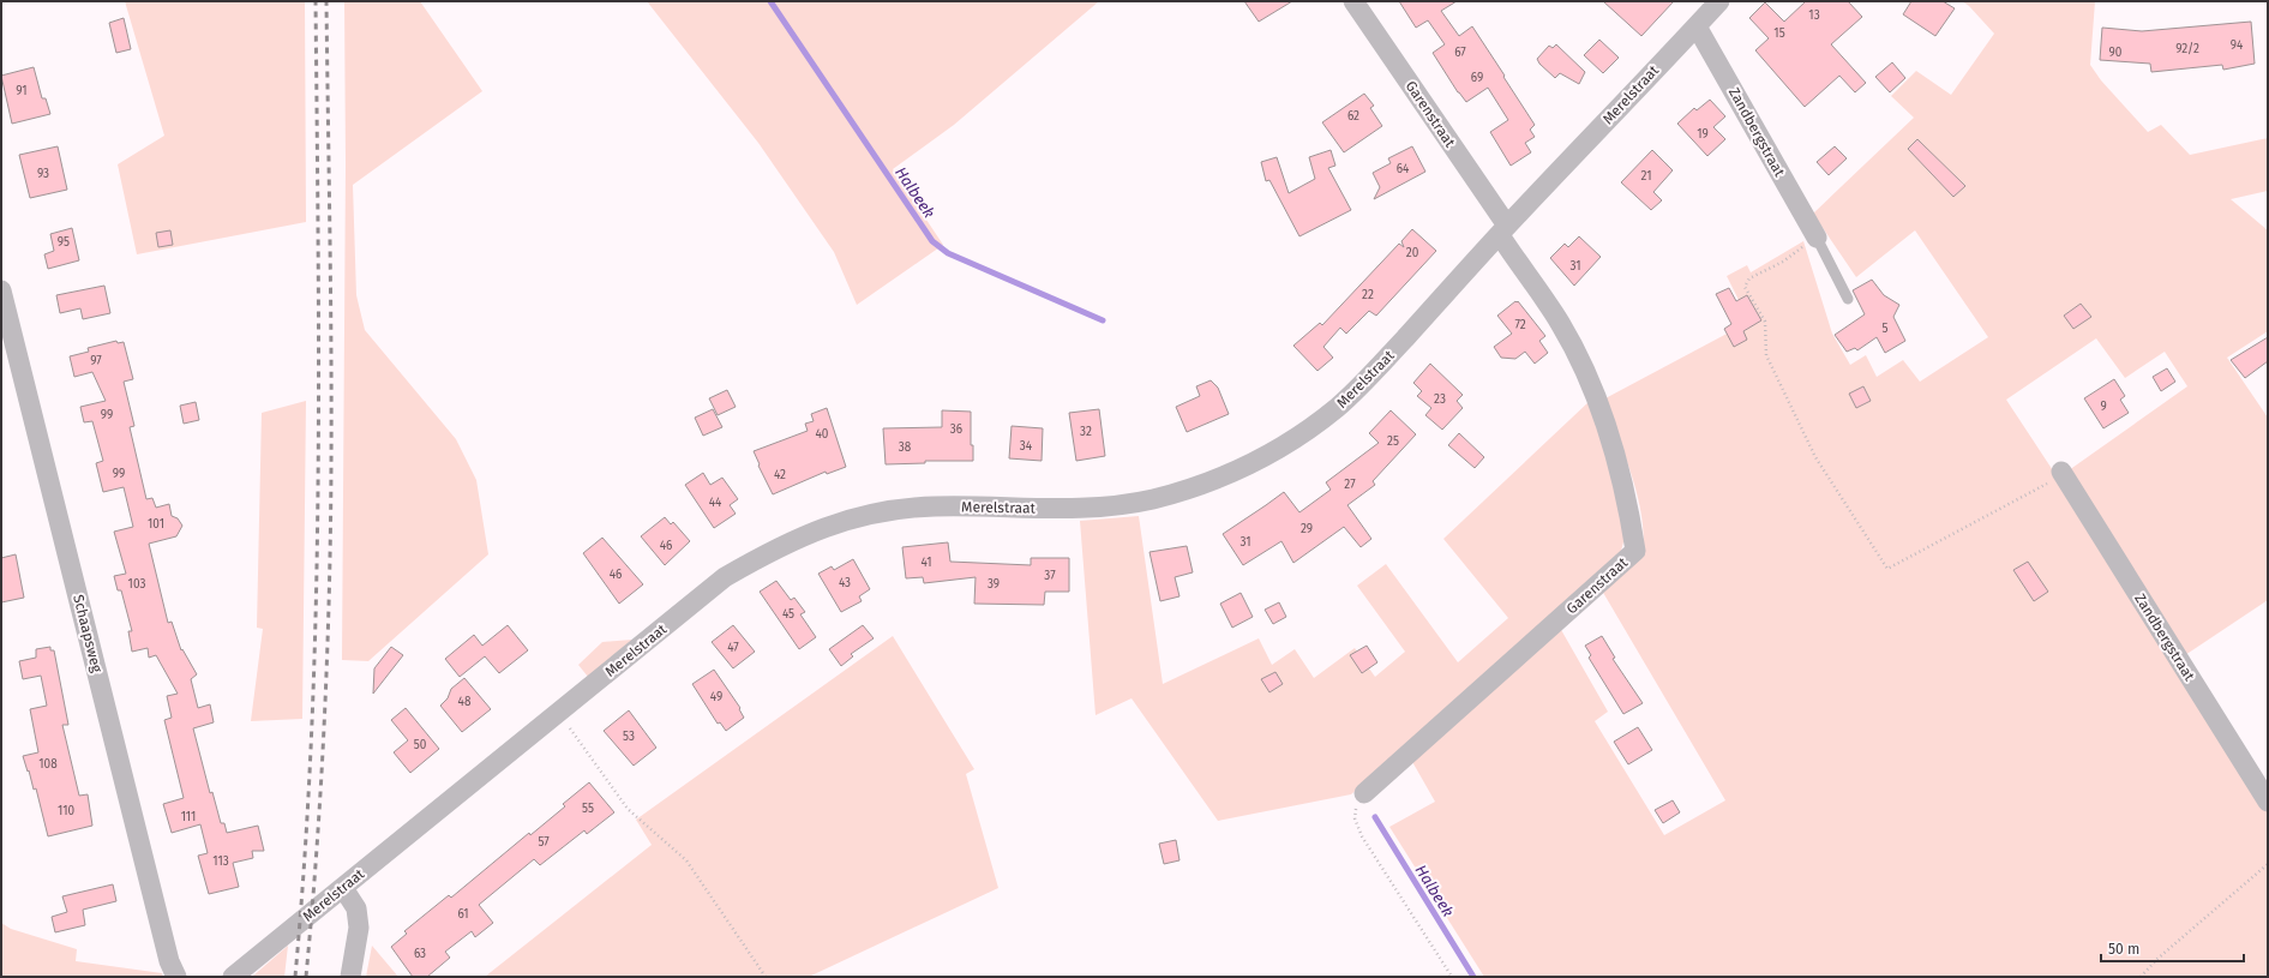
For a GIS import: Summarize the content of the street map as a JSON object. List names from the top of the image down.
{
  "streets": {
    "street": [
      "Merelstraat",
      "Garenstraat",
      "Zandbergstraat",
      "Schaapsweg"
    ]
  },
  "crossings": [
    ["Merelstraat", "Garenstraat"],
    ["Merelstraat", "Zandbergstraat"]
  ],
  "water": ["Halbeek"],
  "house_numbers": [
    "13",
    "15",
    "94",
    "92/2",
    "67",
    "90",
    "69",
    "91",
    "62",
    "19",
    "64",
    "93",
    "21",
    "95",
    "20",
    "31",
    "22",
    "72",
    "5",
    "97",
    "23",
    "9",
    "99",
    "36",
    "32",
    "40",
    "25",
    "34",
    "38",
    "99",
    "42",
    "27",
    "44",
    "101",
    "29",
    "31",
    "46",
    "41",
    "46",
    "37",
    "43",
    "103",
    "39",
    "45",
    "47",
    "49",
    "48",
    "53",
    "50",
    "108",
    "55",
    "110",
    "111",
    "57",
    "113",
    "61",
    "63"
  ],
  "scale_bar": "50 m"
}
